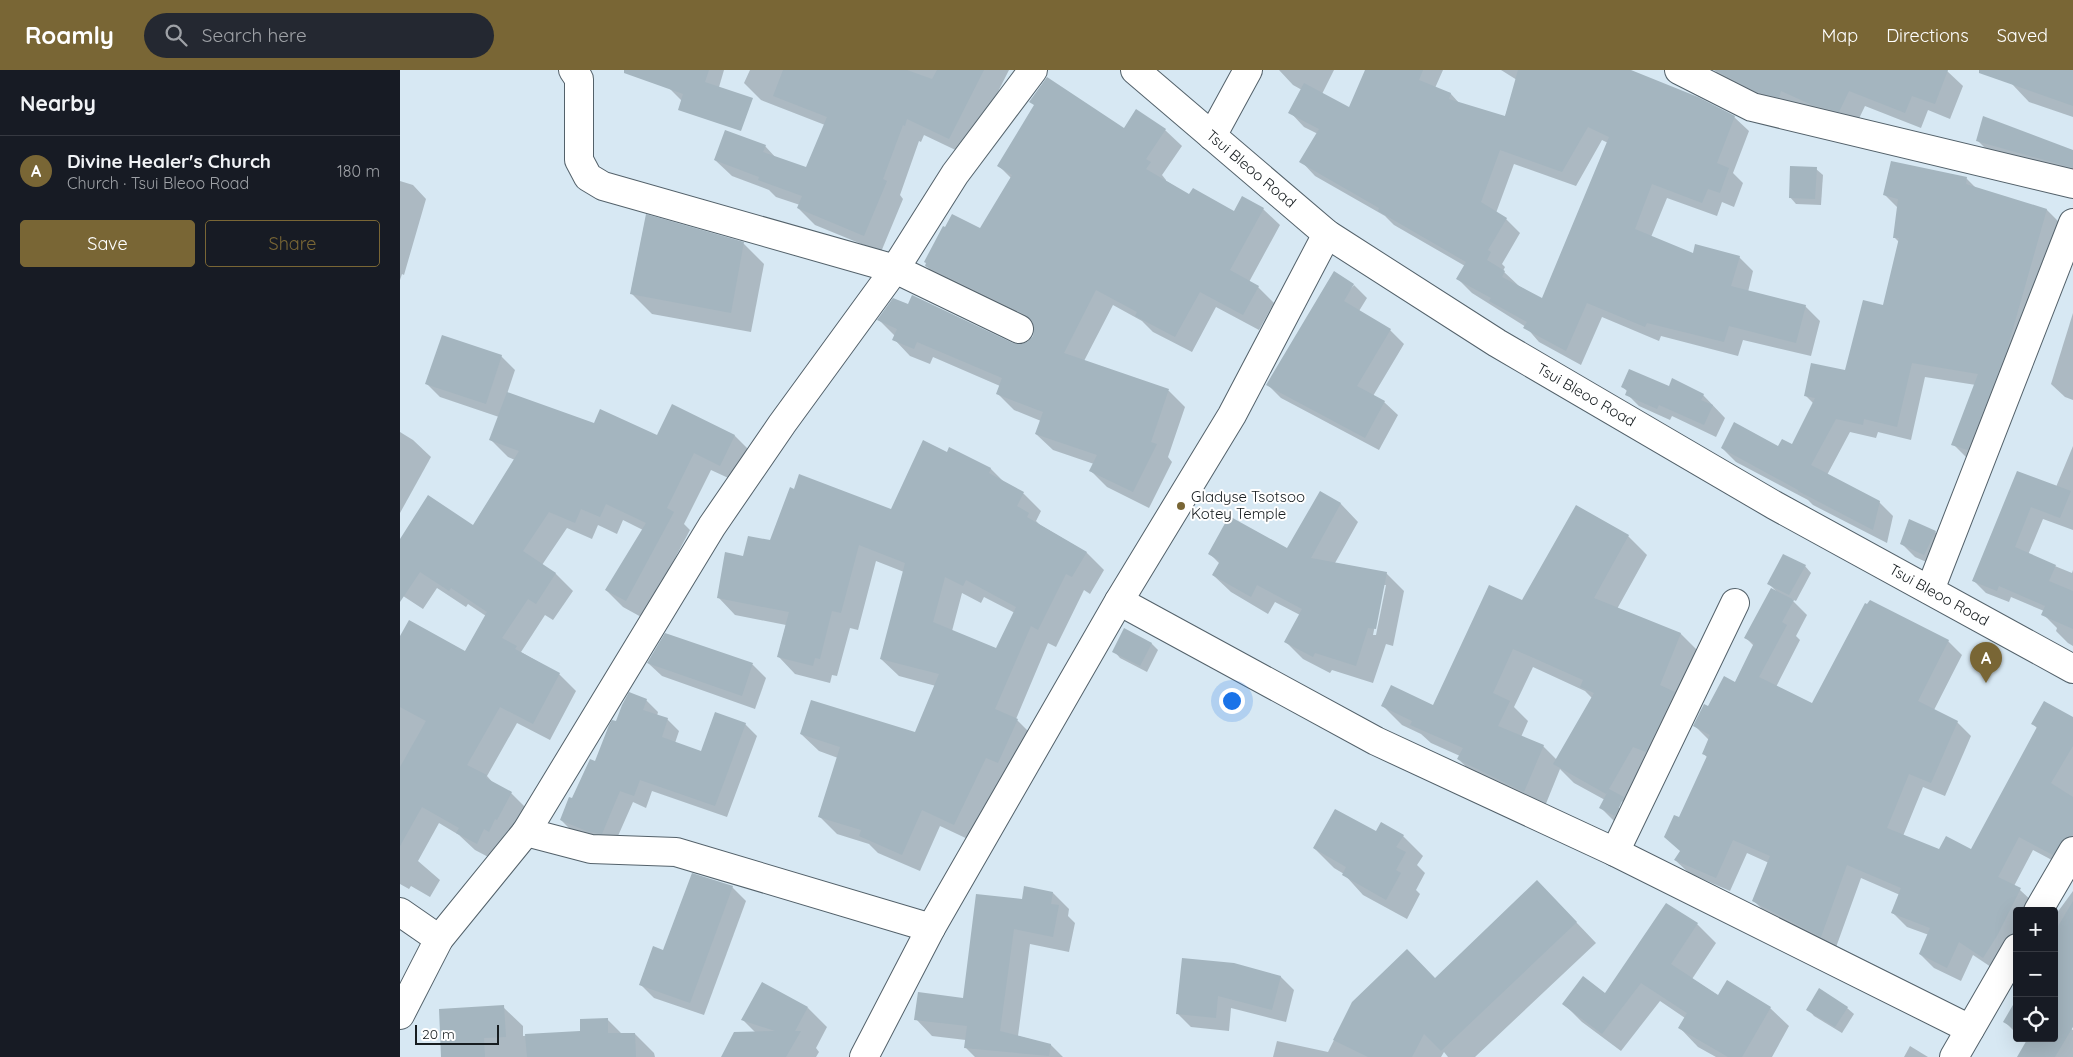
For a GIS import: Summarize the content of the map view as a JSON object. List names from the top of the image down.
{
  "streets": {
    "street": ["Tsui Bleoo Road"]
  },
  "places": ["Gladyse Tsotsoo Kotey Temple"],
  "scale_bar": "20 m",
  "page": {
    "header": "Roamly",
    "search": "Search here",
    "nav": ["Map", "Directions", "Saved"],
    "heading": "Nearby",
    "list": [
      {
        "mark": "A",
        "name": "Divine Healer's Church",
        "note": "Church · Tsui Bleoo Road",
        "value": "180 m"
      }
    ],
    "buttons": ["Save", "Share"],
    "pins": "A",
    "map_buttons": ["+", "−"],
    "scale": "20 m"
  }
}
